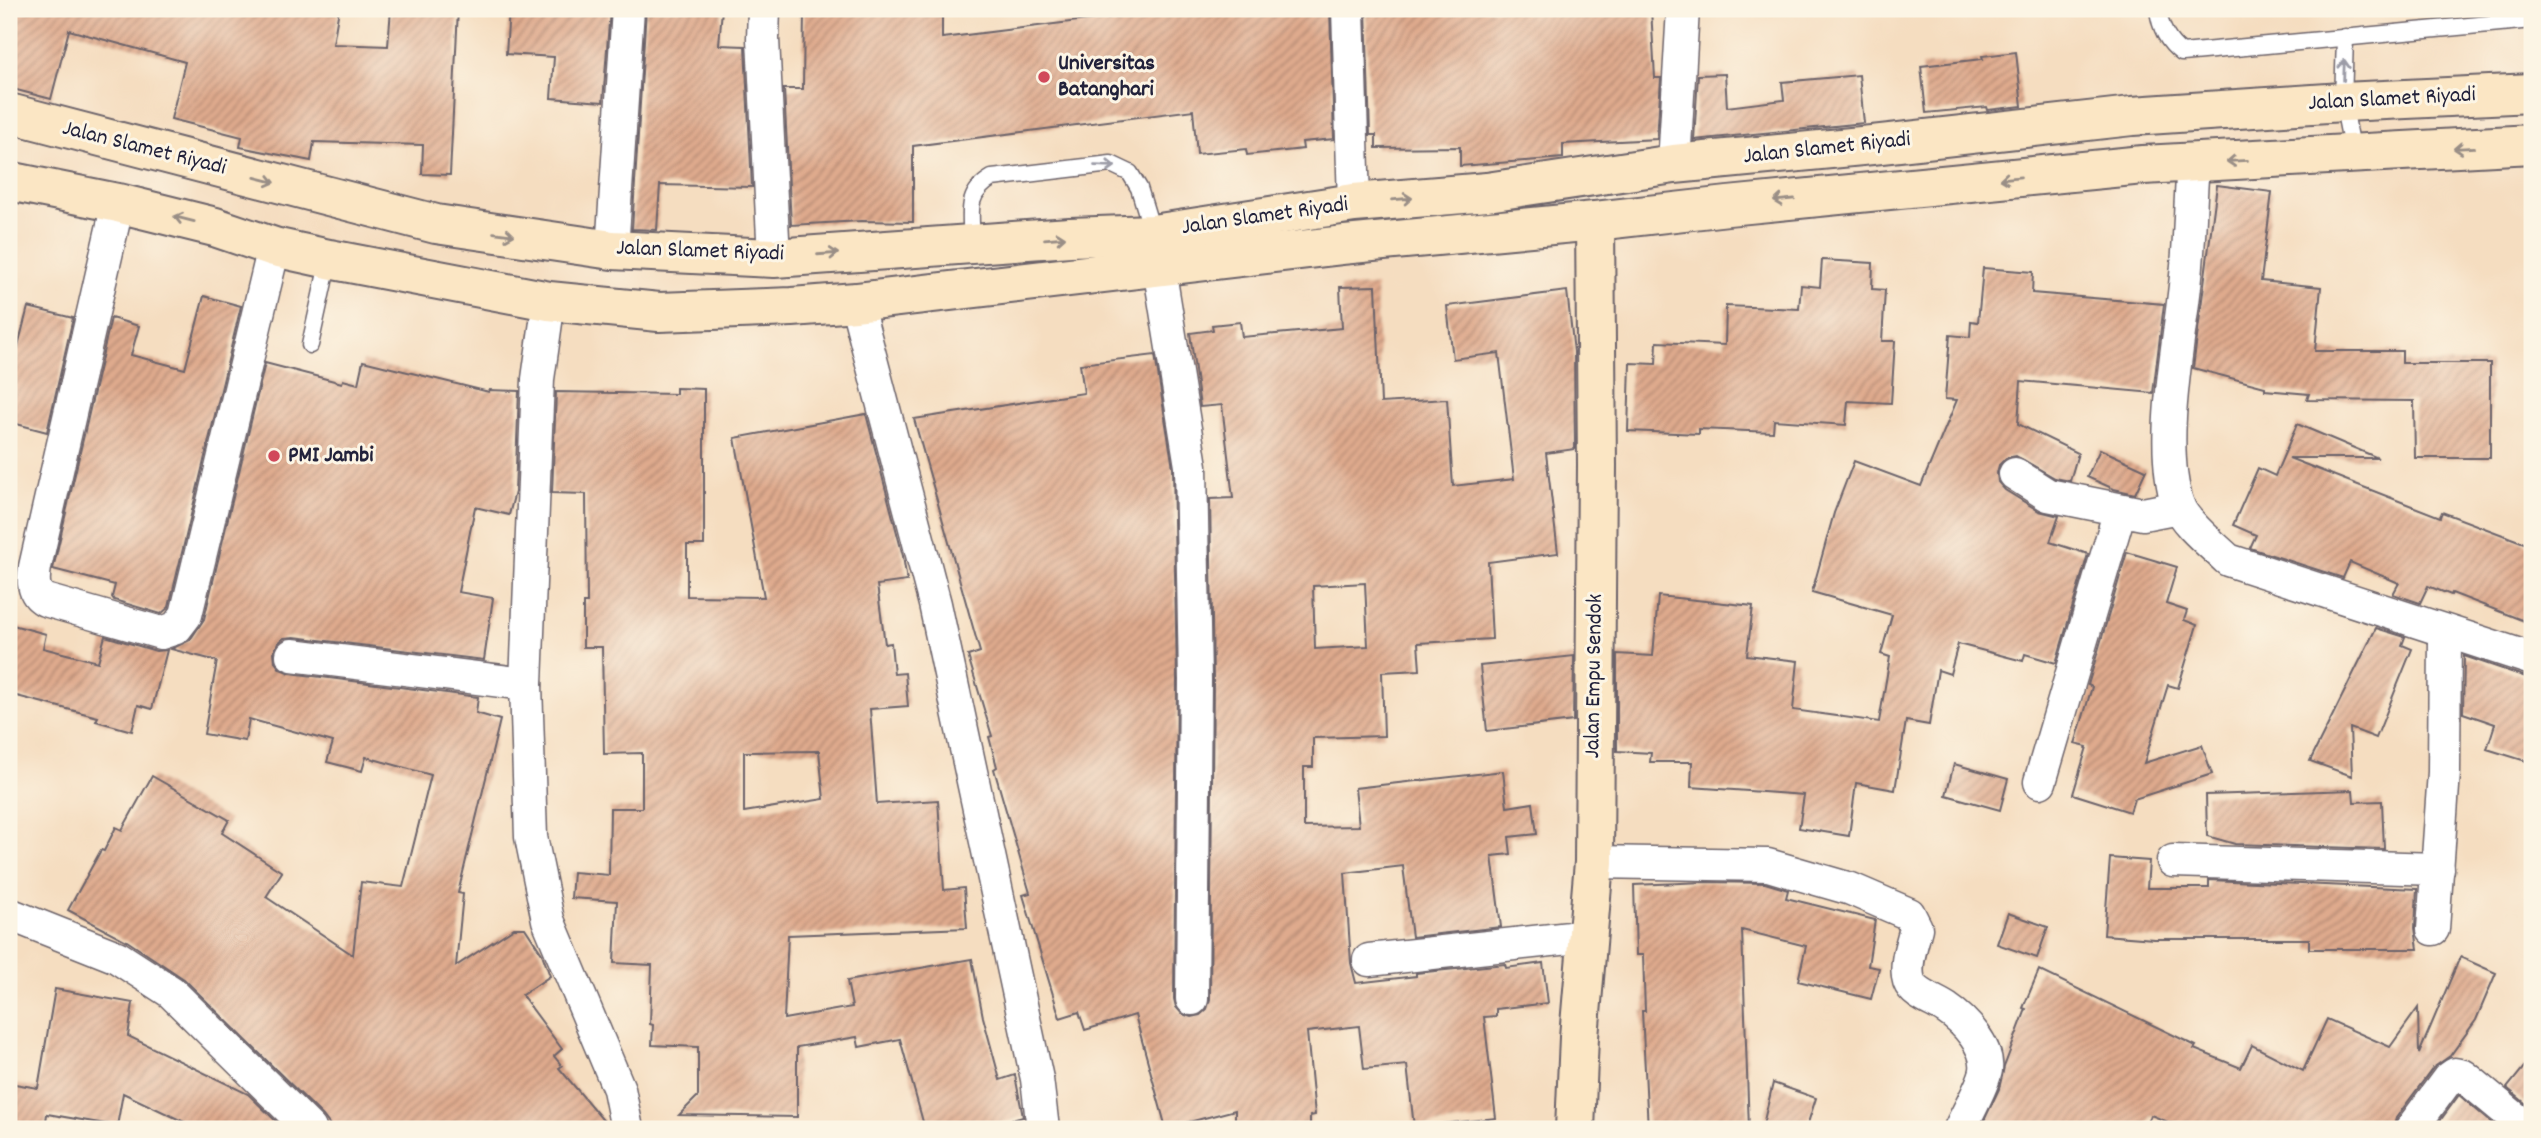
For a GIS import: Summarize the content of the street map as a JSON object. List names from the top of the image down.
{
  "streets": {
    "main road": ["Jalan Slamet Riyadi", "Jalan Empu Sendok"]
  },
  "crossings": [
    ["Jalan Slamet Riyadi", "Jalan Empu Sendok"]
  ],
  "places": ["Universitas Batanghari", "PMI Jambi"]
}
